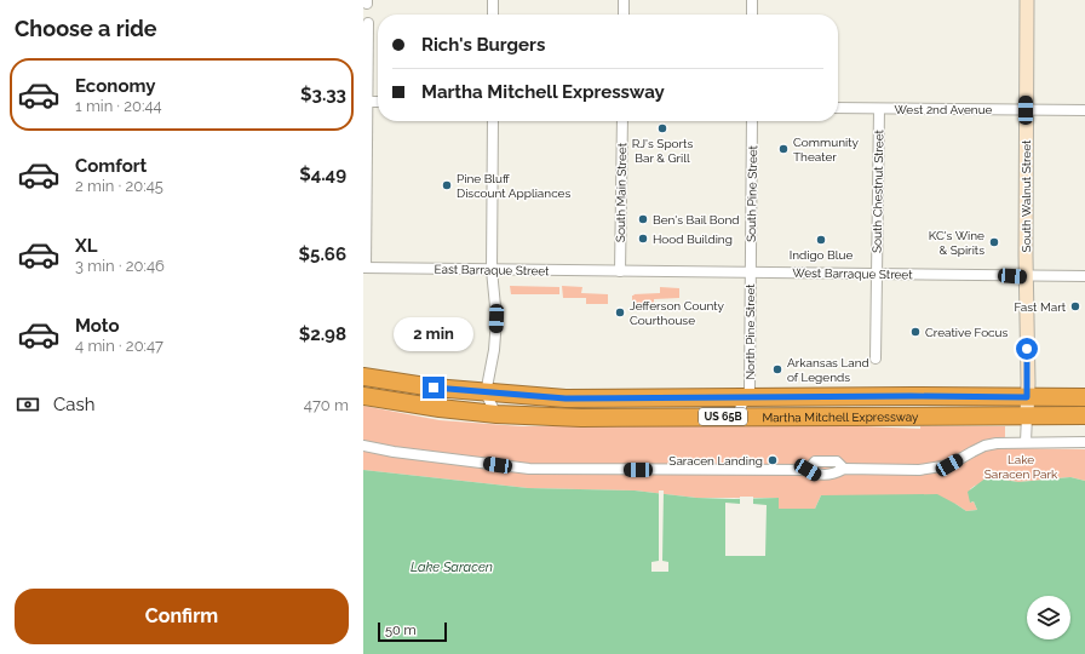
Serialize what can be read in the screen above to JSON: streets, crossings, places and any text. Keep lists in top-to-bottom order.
{
  "streets": {
    "highway": ["US 65B", "Martha Mitchell Expressway"],
    "street": [
      "West 2nd Avenue",
      "South Chestnut Street",
      "South Main Street",
      "South Pine Street",
      "South Walnut Street",
      "East Barraque Street",
      "West Barraque Street",
      "North Pine Street"
    ]
  },
  "crossings": [
    ["West 2nd Avenue", "South Chestnut Street"],
    ["West 2nd Avenue", "South Walnut Street"],
    ["South Chestnut Street", "West Barraque Street"],
    ["South Main Street", "East Barraque Street"],
    ["South Main Street", "West Barraque Street"],
    ["South Pine Street", "West Barraque Street"],
    ["South Pine Street", "North Pine Street"],
    ["South Walnut Street", "West Barraque Street"],
    ["South Walnut Street", "Martha Mitchell Expressway"],
    ["East Barraque Street", "West Barraque Street"],
    ["West Barraque Street", "North Pine Street"],
    ["North Pine Street", "Martha Mitchell Expressway"]
  ],
  "water": ["Lake Saracen"],
  "parks": ["Lake Saracen Park"],
  "places": [
    "RJ's Sports Bar & Grill",
    "Community Theater",
    "Pine Bluff Discount Appliances",
    "Ben's Bail Bond",
    "Hood Building",
    "Indigo Blue",
    "KC's Wine & Spirits",
    "Fast Mart",
    "Jefferson County Courthouse",
    "Creative Focus",
    "Arkansas Land of Legends",
    "Saracen Landing"
  ],
  "scale_bar": "50 m",
  "page": {
    "heading": "Choose a ride",
    "banner": ["Rich's Burgers", "Martha Mitchell Expressway"],
    "list": [
      {
        "name": "Economy",
        "note": "1 min · 20:44",
        "value": "$3.33"
      },
      {
        "name": "Comfort",
        "note": "2 min · 20:45",
        "value": "$4.49"
      },
      {
        "name": "XL",
        "note": "3 min · 20:46",
        "value": "$5.66"
      },
      {
        "name": "Moto",
        "note": "4 min · 20:47",
        "value": "$2.98"
      }
    ],
    "bubble": "2 min",
    "pay": ["Cash", "470 m"],
    "buttons": "Confirm",
    "scale": "50 m"
  }
}
